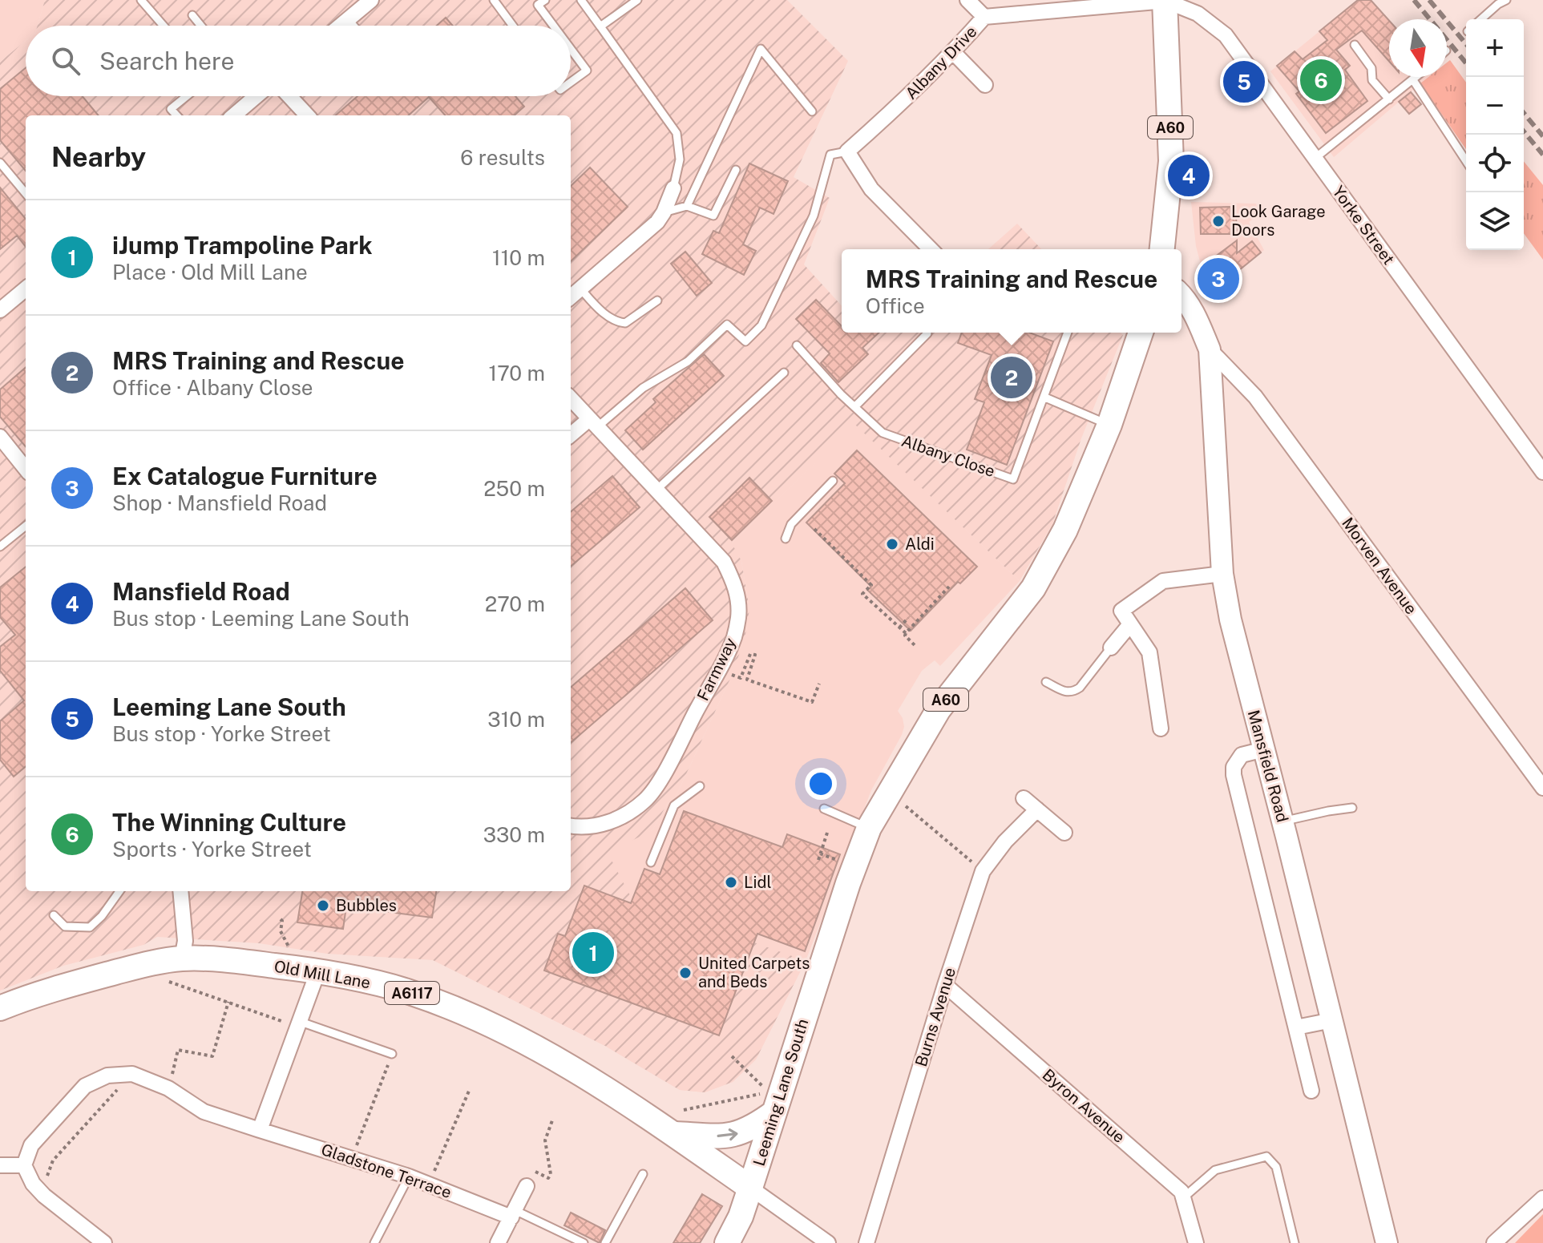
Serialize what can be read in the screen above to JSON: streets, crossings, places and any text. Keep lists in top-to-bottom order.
{
  "streets": {
    "main road": [
      "A60",
      "Mansfield Road",
      "Old Mill Lane",
      "A6117",
      "Leeming Lane South"
    ],
    "street": [
      "Albany Drive",
      "Yorke Street",
      "Morven Avenue",
      "Farmway",
      "Burns Avenue",
      "Byron Avenue",
      "Gladstone Terrace"
    ],
    "lane": ["Albany Close"]
  },
  "crossings": [
    ["Albany Drive", "A60"],
    ["Albany Drive", "Yorke Street"],
    ["A60", "Yorke Street"],
    ["Morven Avenue", "Mansfield Road"],
    ["Old Mill Lane", "Leeming Lane South"],
    ["Burns Avenue", "Byron Avenue"]
  ],
  "places": [
    "Look Garage Doors",
    "Aldi",
    "Lidl",
    "Bubbles",
    "United Carpets and Beds"
  ],
  "north": "bottom",
  "page": {
    "map_buttons": ["+", "−"],
    "search": "Search here",
    "pins": [
      "6",
      "5",
      "4",
      "3",
      "2",
      "1"
    ],
    "heading": ["Nearby", "6 results"],
    "list": [
      {
        "mark": "1",
        "name": "iJump Trampoline Park",
        "note": "Place · Old Mill Lane",
        "value": "110 m"
      },
      {
        "mark": "2",
        "name": "MRS Training and Rescue",
        "note": "Office · Albany Close",
        "value": "170 m"
      },
      {
        "mark": "3",
        "name": "Ex Catalogue Furniture",
        "note": "Shop · Mansfield Road",
        "value": "250 m"
      },
      {
        "mark": "4",
        "name": "Mansfield Road",
        "note": "Bus stop · Leeming Lane South",
        "value": "270 m"
      },
      {
        "mark": "5",
        "name": "Leeming Lane South",
        "note": "Bus stop · Yorke Street",
        "value": "310 m"
      },
      {
        "mark": "6",
        "name": "The Winning Culture",
        "note": "Sports · Yorke Street",
        "value": "330 m"
      }
    ],
    "popup": ["MRS Training and Rescue", "Office"]
  }
}
